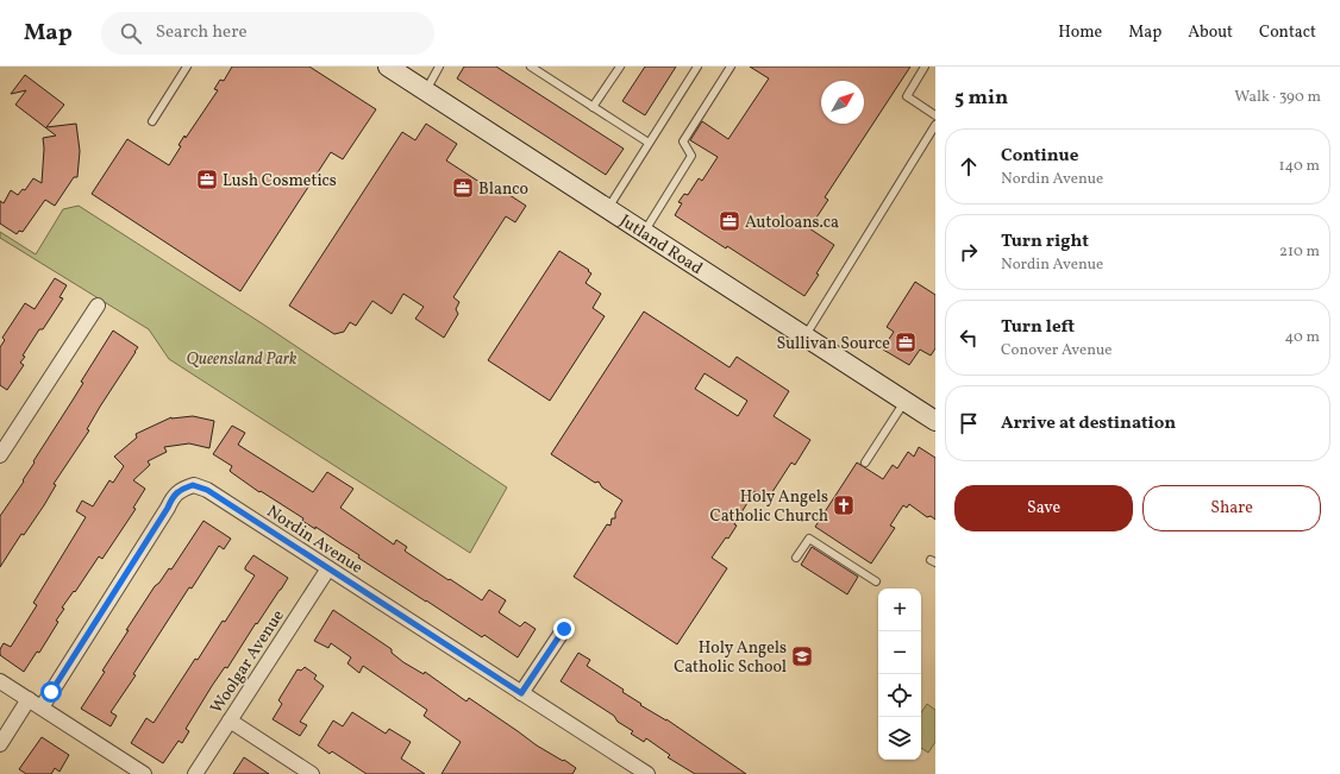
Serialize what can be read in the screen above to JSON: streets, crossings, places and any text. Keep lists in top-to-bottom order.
{
  "streets": {
    "street": ["Jutland Road", "Nordin Avenue", "Woolgar Avenue"]
  },
  "crossings": [
    ["Nordin Avenue", "Woolgar Avenue"]
  ],
  "parks": ["Queensland Park"],
  "places": {
    "office": [
      "Lush Cosmetics",
      "Blanco",
      "Autoloans.ca",
      "Sullivan Source"
    ],
    "church": ["Holy Angels Catholic Church"],
    "school or university": ["Holy Angels Catholic School"]
  },
  "north": "top right",
  "page": {
    "header": "Map",
    "search": "Search here",
    "nav": [
      "Home",
      "Map",
      "About",
      "Contact"
    ],
    "heading": ["5 min", "Walk · 390 m"],
    "list": [
      ["Continue", "Nordin Avenue", "140 m"],
      ["Turn right", "Nordin Avenue", "210 m"],
      ["Turn left", "Conover Avenue", "40 m"],
      "Arrive at destination"
    ],
    "buttons": ["Save", "Share"],
    "map_buttons": ["+", "−"]
  }
}
